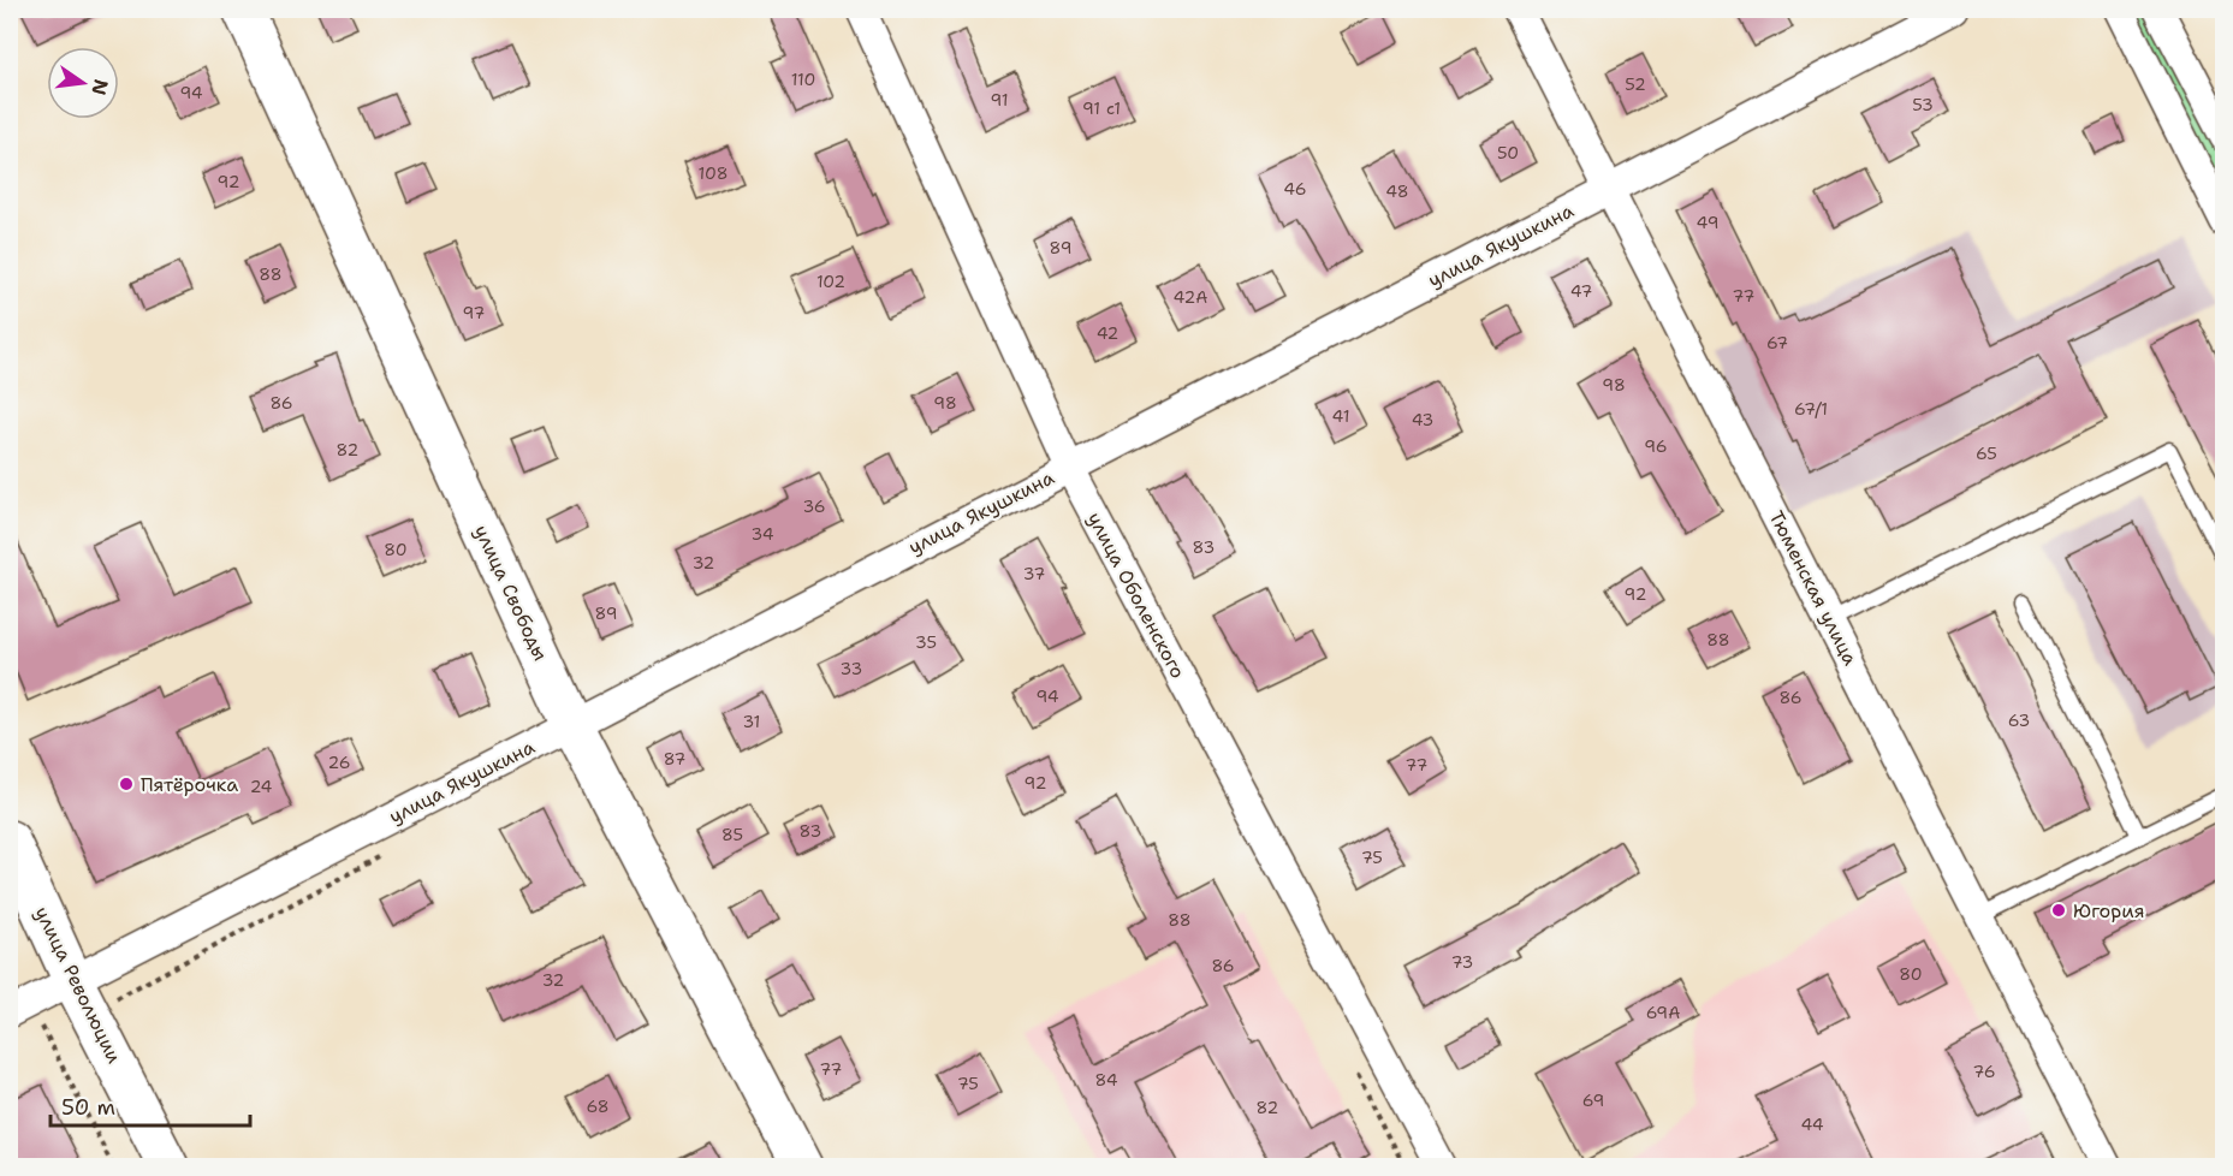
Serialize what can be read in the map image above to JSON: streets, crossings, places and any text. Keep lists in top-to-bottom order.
{
  "streets": {
    "street": [
      "улица Якушкина",
      "Тюменская улица",
      "улица Свободы",
      "улица Оболенского",
      "улица Революции"
    ]
  },
  "crossings": [
    ["улица Якушкина", "Тюменская улица"],
    ["улица Якушкина", "улица Свободы"],
    ["улица Якушкина", "улица Оболенского"],
    ["улица Якушкина", "улица Революции"]
  ],
  "places": ["Пятёрочка", "Югория"],
  "house_numbers": [
    "110",
    "52",
    "94",
    "91",
    "53",
    "91 с1",
    "50",
    "108",
    "92",
    "46",
    "48",
    "49",
    "89",
    "88",
    "102",
    "47",
    "77",
    "42А",
    "97",
    "42",
    "67",
    "98",
    "86",
    "98",
    "67/1",
    "41",
    "43",
    "96",
    "82",
    "65",
    "36",
    "34",
    "83",
    "80",
    "32",
    "37",
    "92",
    "89",
    "88",
    "35",
    "33",
    "94",
    "86",
    "63",
    "31",
    "87",
    "26",
    "77",
    "92",
    "24",
    "83",
    "85",
    "75",
    "88",
    "73",
    "86",
    "80",
    "32",
    "69А",
    "77",
    "76",
    "84",
    "75",
    "69",
    "68",
    "82",
    "44"
  ],
  "scale_bar": "50 m",
  "north": "right"
}
